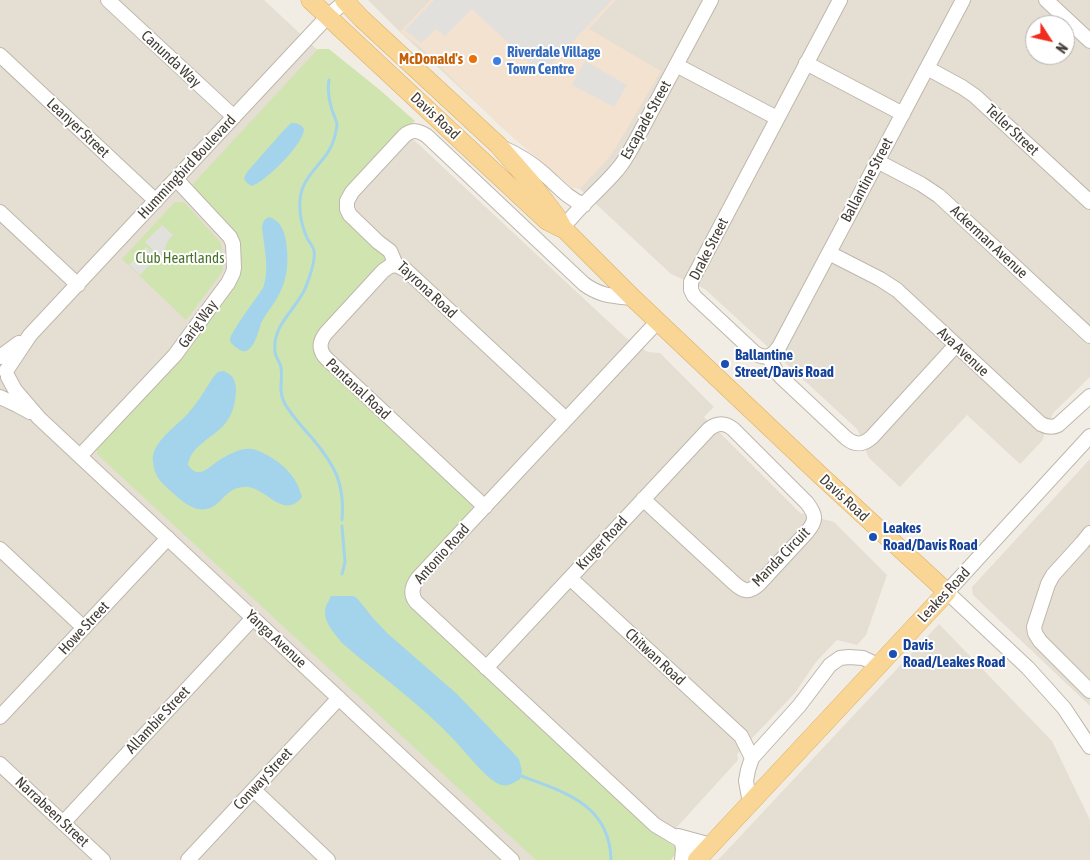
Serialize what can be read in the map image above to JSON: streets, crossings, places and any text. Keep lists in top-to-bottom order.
{
  "streets": {
    "main road": ["Davis Road", "Leakes Road"],
    "street": [
      "Canunda Way",
      "Escapade Street",
      "Leanyer Street",
      "Teller Street",
      "Hummingbird Boulevard",
      "Ballantine Street",
      "Ackerman Avenue",
      "Drake Street",
      "Tayrona Road",
      "Garig Way",
      "Ava Avenue",
      "Pantanal Road",
      "Kruger Road",
      "Antonio Road",
      "Manda Circuit",
      "Howe Street",
      "Yanga Avenue",
      "Chitwan Road",
      "Allambie Street",
      "Conway Street",
      "Narrabeen Street"
    ]
  },
  "crossings": [
    ["Canunda Way", "Hummingbird Boulevard"],
    ["Davis Road", "Escapade Street"],
    ["Davis Road", "Hummingbird Boulevard"],
    ["Davis Road", "Tayrona Road"],
    ["Davis Road", "Antonio Road"],
    ["Davis Road", "Leakes Road"],
    ["Leanyer Street", "Hummingbird Boulevard"],
    ["Teller Street", "Ballantine Street"],
    ["Hummingbird Boulevard", "Garig Way"],
    ["Hummingbird Boulevard", "Yanga Avenue"],
    ["Ballantine Street", "Ackerman Avenue"],
    ["Ballantine Street", "Drake Street"],
    ["Ballantine Street", "Ava Avenue"],
    ["Tayrona Road", "Pantanal Road"],
    ["Tayrona Road", "Antonio Road"],
    ["Garig Way", "Yanga Avenue"],
    ["Pantanal Road", "Antonio Road"],
    ["Kruger Road", "Antonio Road"],
    ["Kruger Road", "Manda Circuit"],
    ["Kruger Road", "Chitwan Road"],
    ["Antonio Road", "Leakes Road"],
    ["Howe Street", "Yanga Avenue"],
    ["Yanga Avenue", "Allambie Street"],
    ["Yanga Avenue", "Conway Street"],
    ["Allambie Street", "Narrabeen Street"]
  ],
  "parks": ["Club Heartlands"],
  "places": [
    "McDonald's",
    "Riverdale Village Town Centre",
    "Ballantine Street/Davis Road",
    "Leakes Road/Davis Road",
    "Davis Road/Leakes Road"
  ],
  "north": "bottom right"
}
